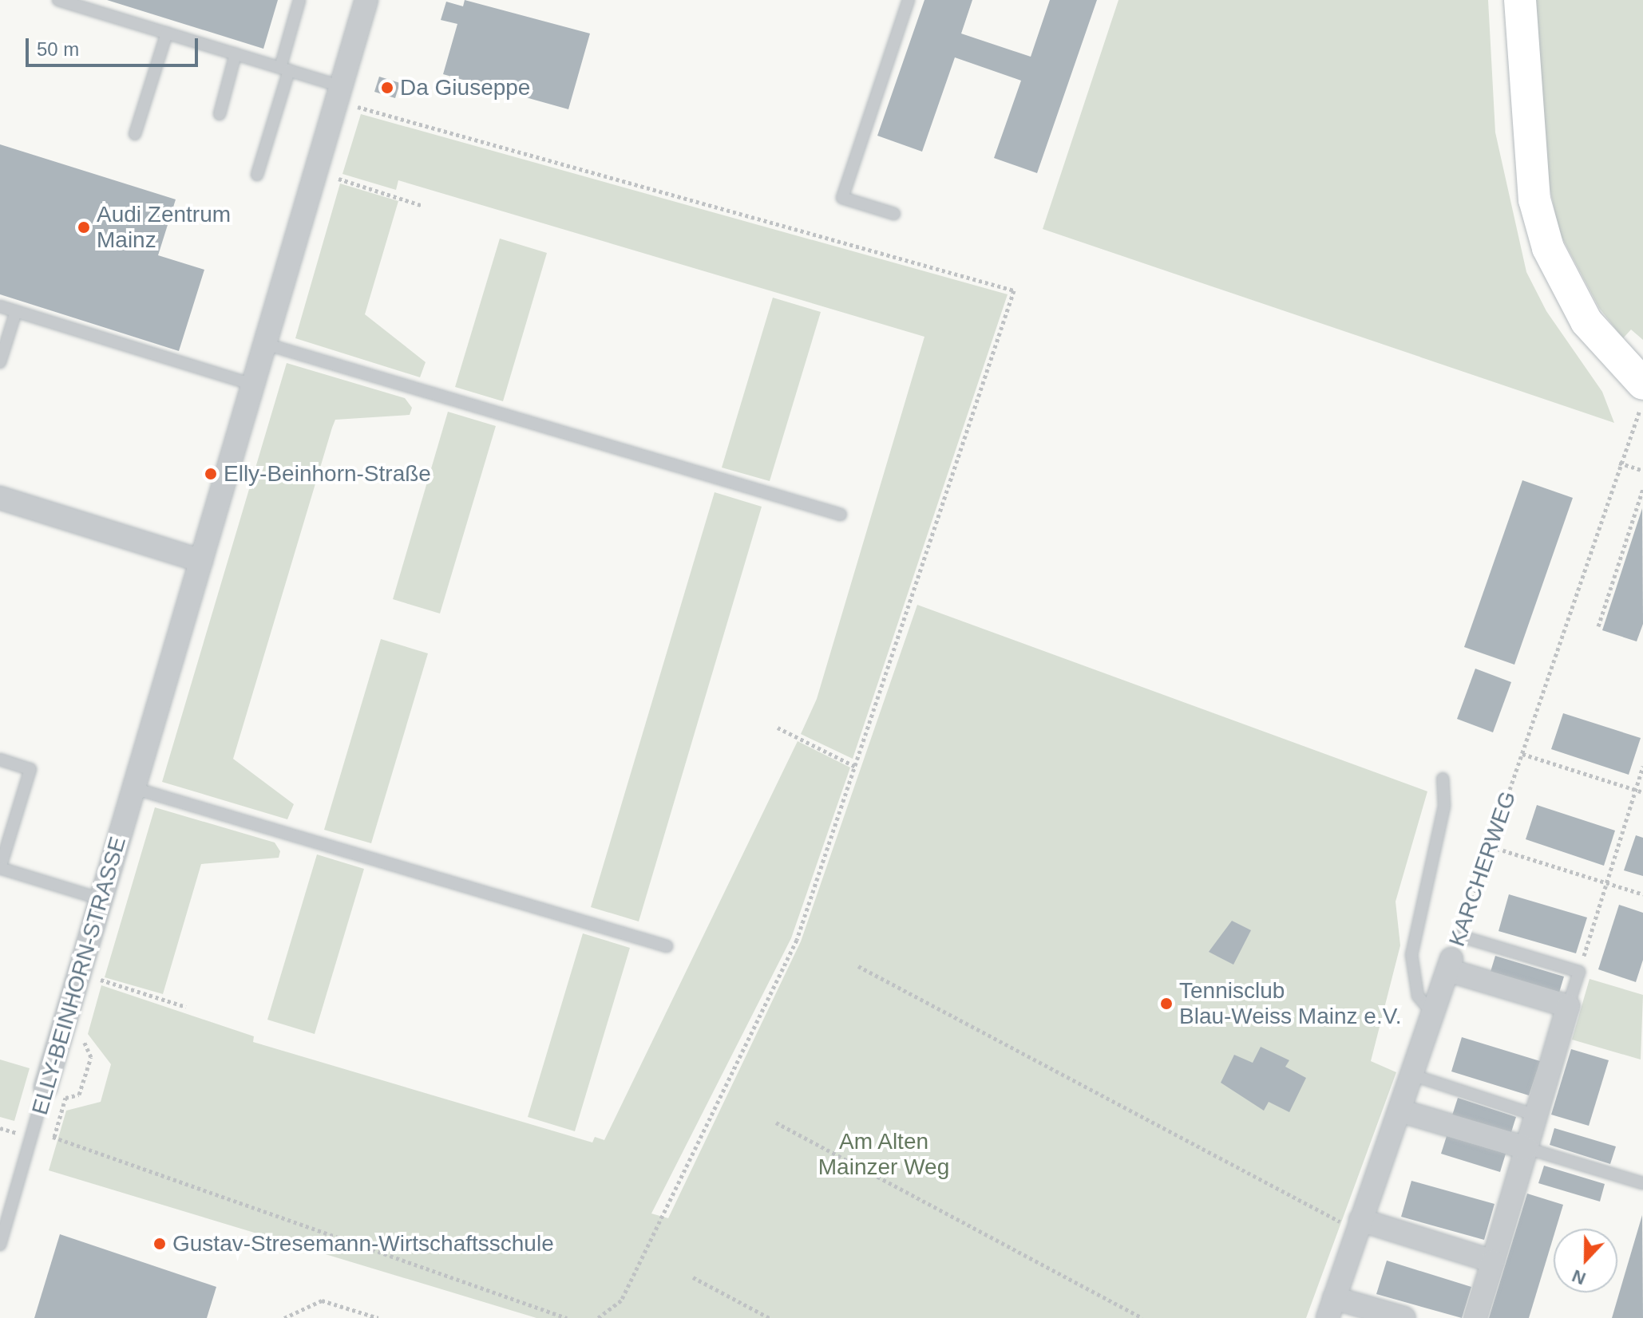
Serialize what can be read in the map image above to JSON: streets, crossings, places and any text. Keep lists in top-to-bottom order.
{
  "streets": {
    "street": ["KARCHERWEG", "ELLY-BEINHORN-STRASSE"]
  },
  "parks": ["Am Alten Mainzer Weg"],
  "places": [
    "Da Giuseppe",
    "Audi Zentrum Mainz",
    "Elly-Beinhorn-Straße",
    "Tennisclub Blau-Weiss Mainz e.V.",
    "Gustav-Stresemann-Wirtschaftsschule"
  ],
  "scale_bar": "50 m",
  "north": "bottom"
}
